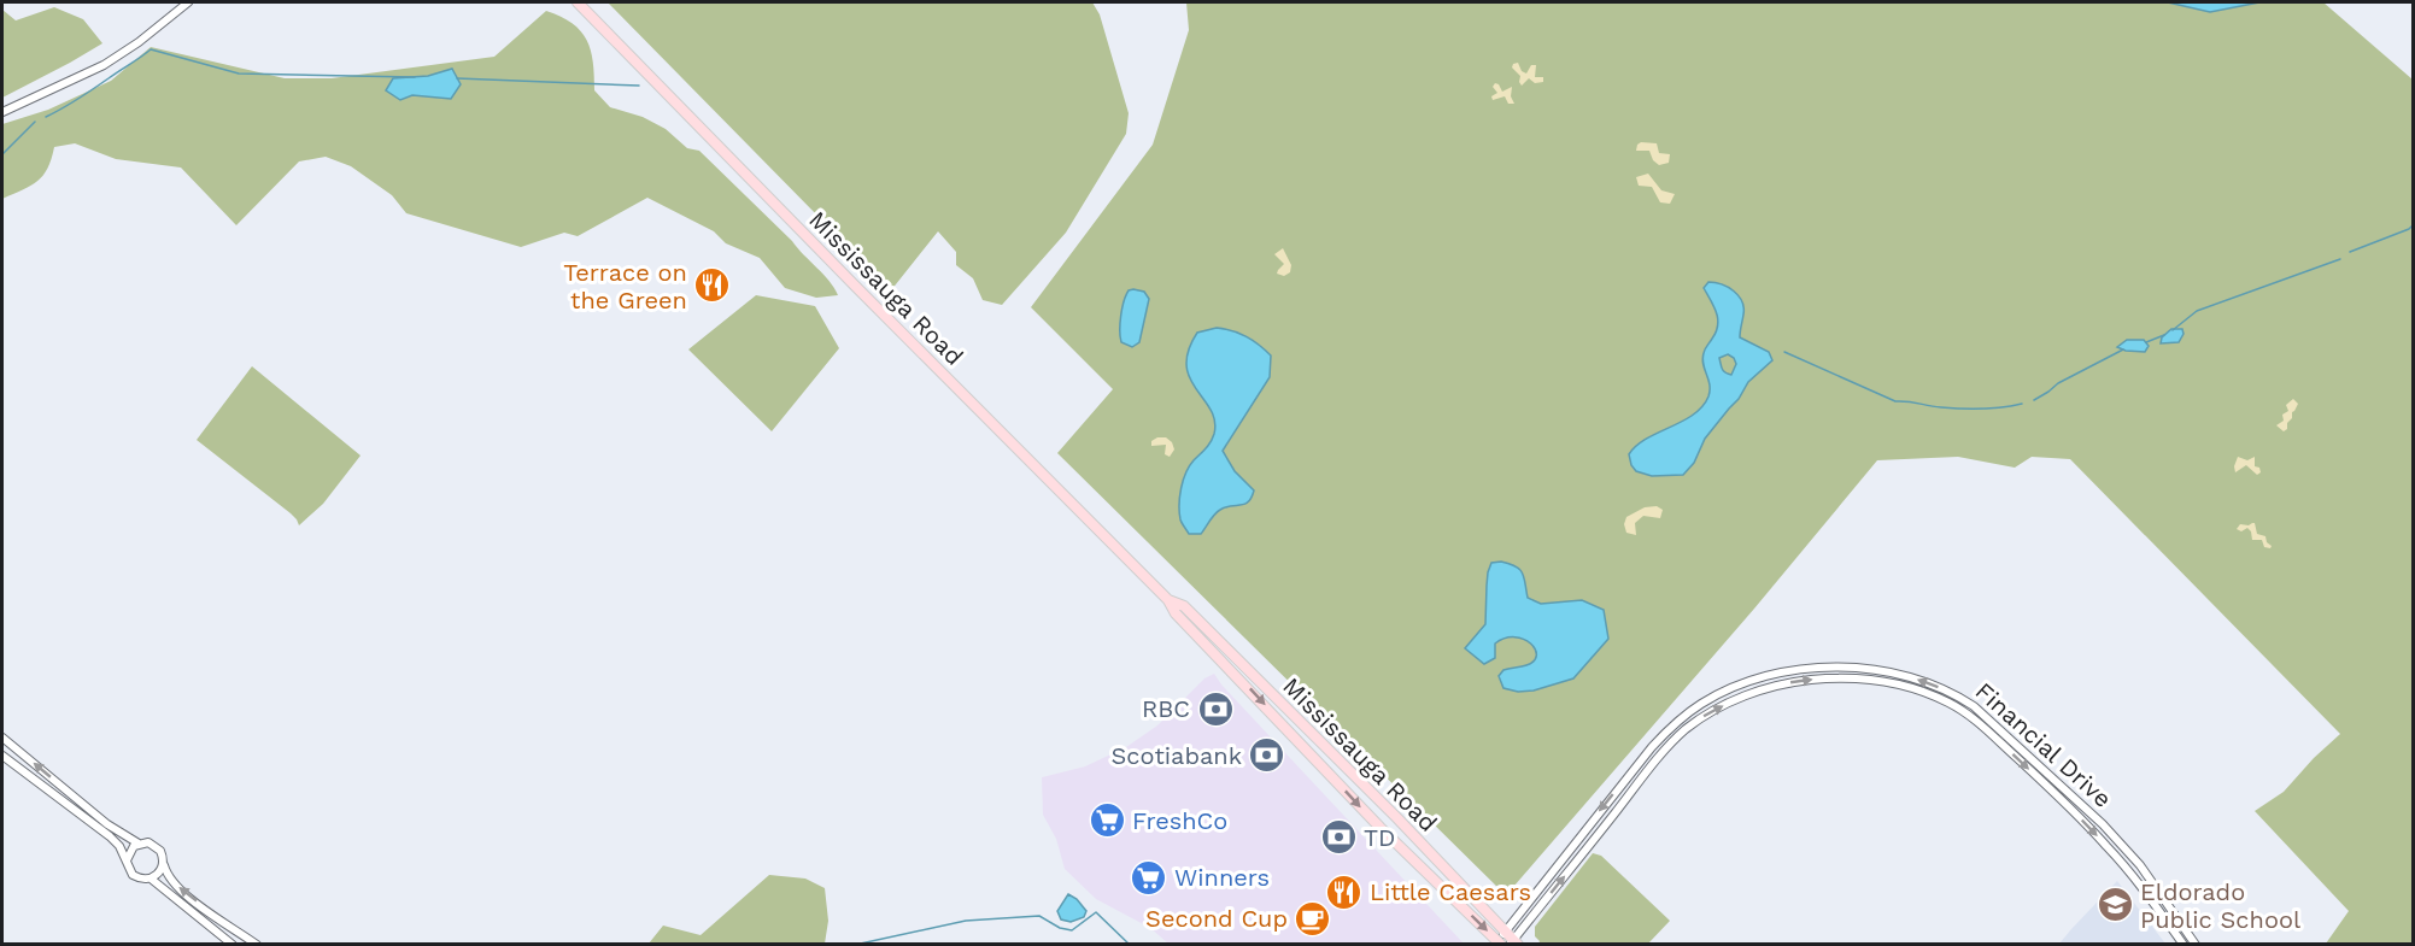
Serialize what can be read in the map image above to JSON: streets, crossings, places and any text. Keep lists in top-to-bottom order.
{
  "streets": {
    "main road": ["Mississauga Road"],
    "street": ["Financial Drive"]
  },
  "crossings": [
    ["Mississauga Road", "Financial Drive"]
  ],
  "places": {
    "restaurant": ["Terrace on the Green", "Little Caesars"],
    "bank": ["RBC", "Scotiabank", "TD"],
    "supermarket": ["FreshCo", "Winners"],
    "school or university": ["Eldorado Public School"],
    "cafe": ["Second Cup"]
  }
}
